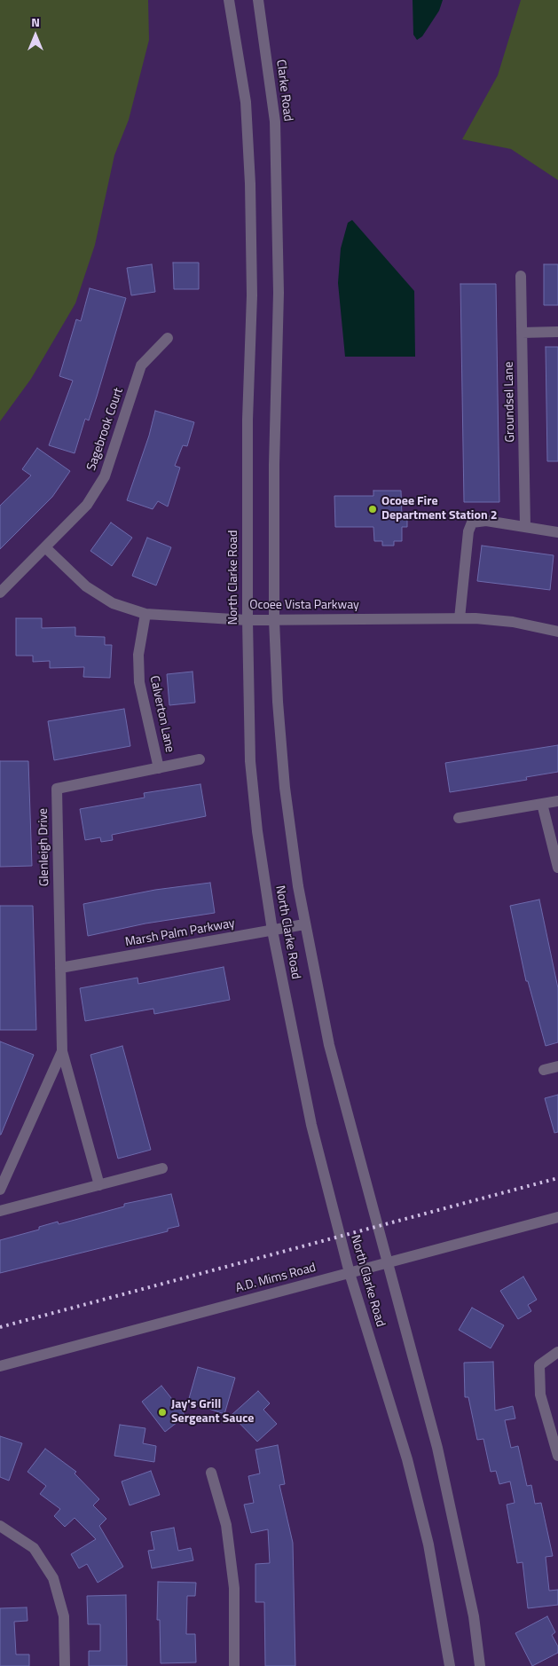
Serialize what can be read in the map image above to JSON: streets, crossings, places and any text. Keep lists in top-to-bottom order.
{
  "streets": {
    "street": [
      "Clarke Road",
      "Groundsel Lane",
      "Sagebrook Court",
      "North Clarke Road",
      "Ocoee Vista Parkway",
      "Calverton Lane",
      "Glenleigh Drive",
      "Marsh Palm Parkway",
      "A.D. Mims Road"
    ]
  },
  "crossings": [
    ["Clarke Road", "North Clarke Road"],
    ["Sagebrook Court", "Ocoee Vista Parkway"],
    ["North Clarke Road", "Ocoee Vista Parkway"],
    ["North Clarke Road", "Marsh Palm Parkway"],
    ["North Clarke Road", "A.D. Mims Road"],
    ["Ocoee Vista Parkway", "Calverton Lane"],
    ["Calverton Lane", "Glenleigh Drive"],
    ["Glenleigh Drive", "Marsh Palm Parkway"]
  ],
  "places": ["Ocoee Fire Department Station 2", "Jay's Grill Sergeant Sauce"],
  "north": "top"
}
